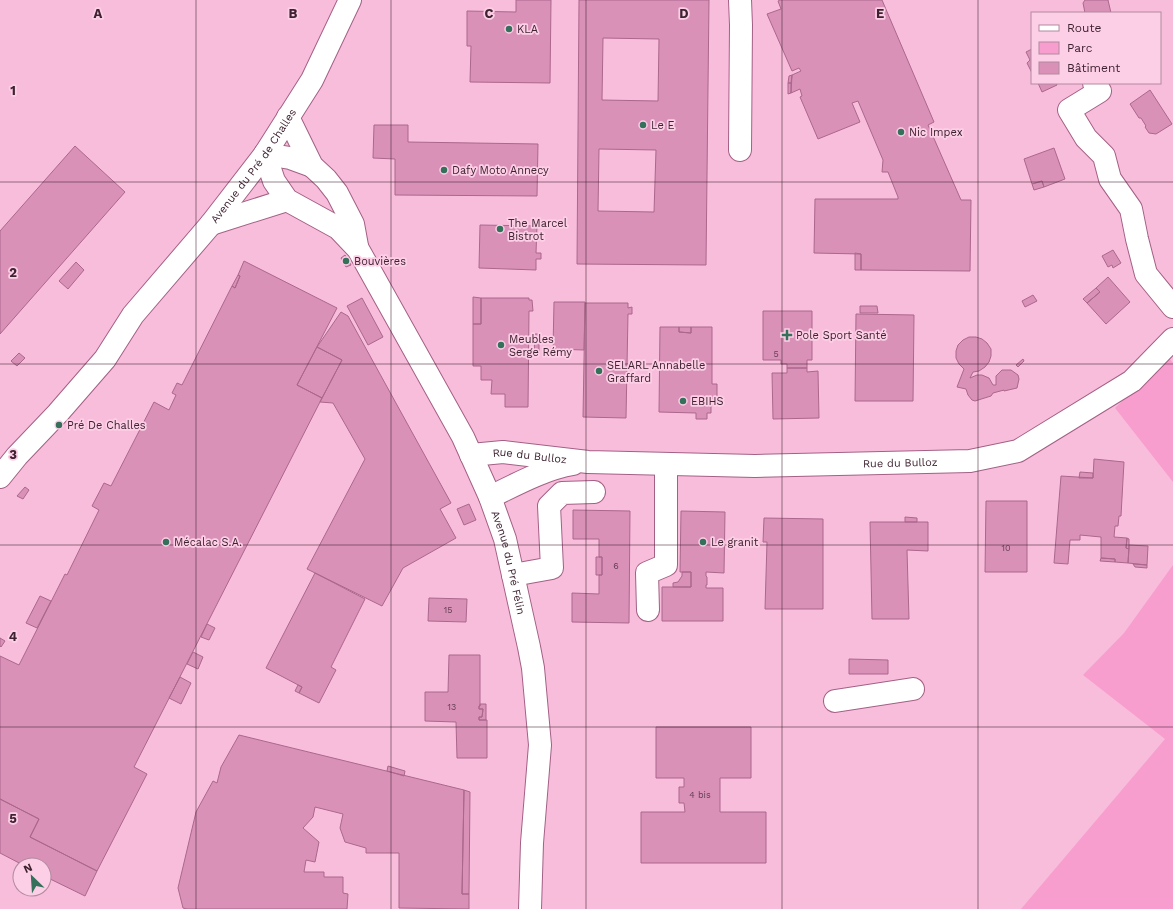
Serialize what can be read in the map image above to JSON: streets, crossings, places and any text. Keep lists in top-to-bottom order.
{
  "streets": {
    "street": ["Avenue du Pré de Challes", "Rue du Bulloz", "Avenue du Pré Félin"]
  },
  "crossings": [
    ["Avenue du Pré de Challes", "Avenue du Pré Félin"],
    ["Rue du Bulloz", "Avenue du Pré Félin"]
  ],
  "places": {
    "other": [
      "KLA",
      "Le E",
      "Nic Impex",
      "Dafy Moto Annecy",
      "The Marcel Bistrot",
      "Bouvières",
      "Meubles Serge Rémy",
      "SELARL Annabelle Graffard",
      "EBIHS",
      "Pré De Challes",
      "Mécalac S.A.",
      "Le granit"
    ],
    "health": ["Pole Sport Santé"]
  },
  "house_numbers": [
    "5",
    "10",
    "6",
    "15",
    "13",
    "4 bis"
  ],
  "legend": ["Route", "Parc", "Bâtiment"],
  "north": "top left",
  "grid": {
    "columns": [
      "A",
      "B",
      "C",
      "D",
      "E"
    ],
    "rows": [
      "1",
      "2",
      "3",
      "4",
      "5"
    ]
  }
}
